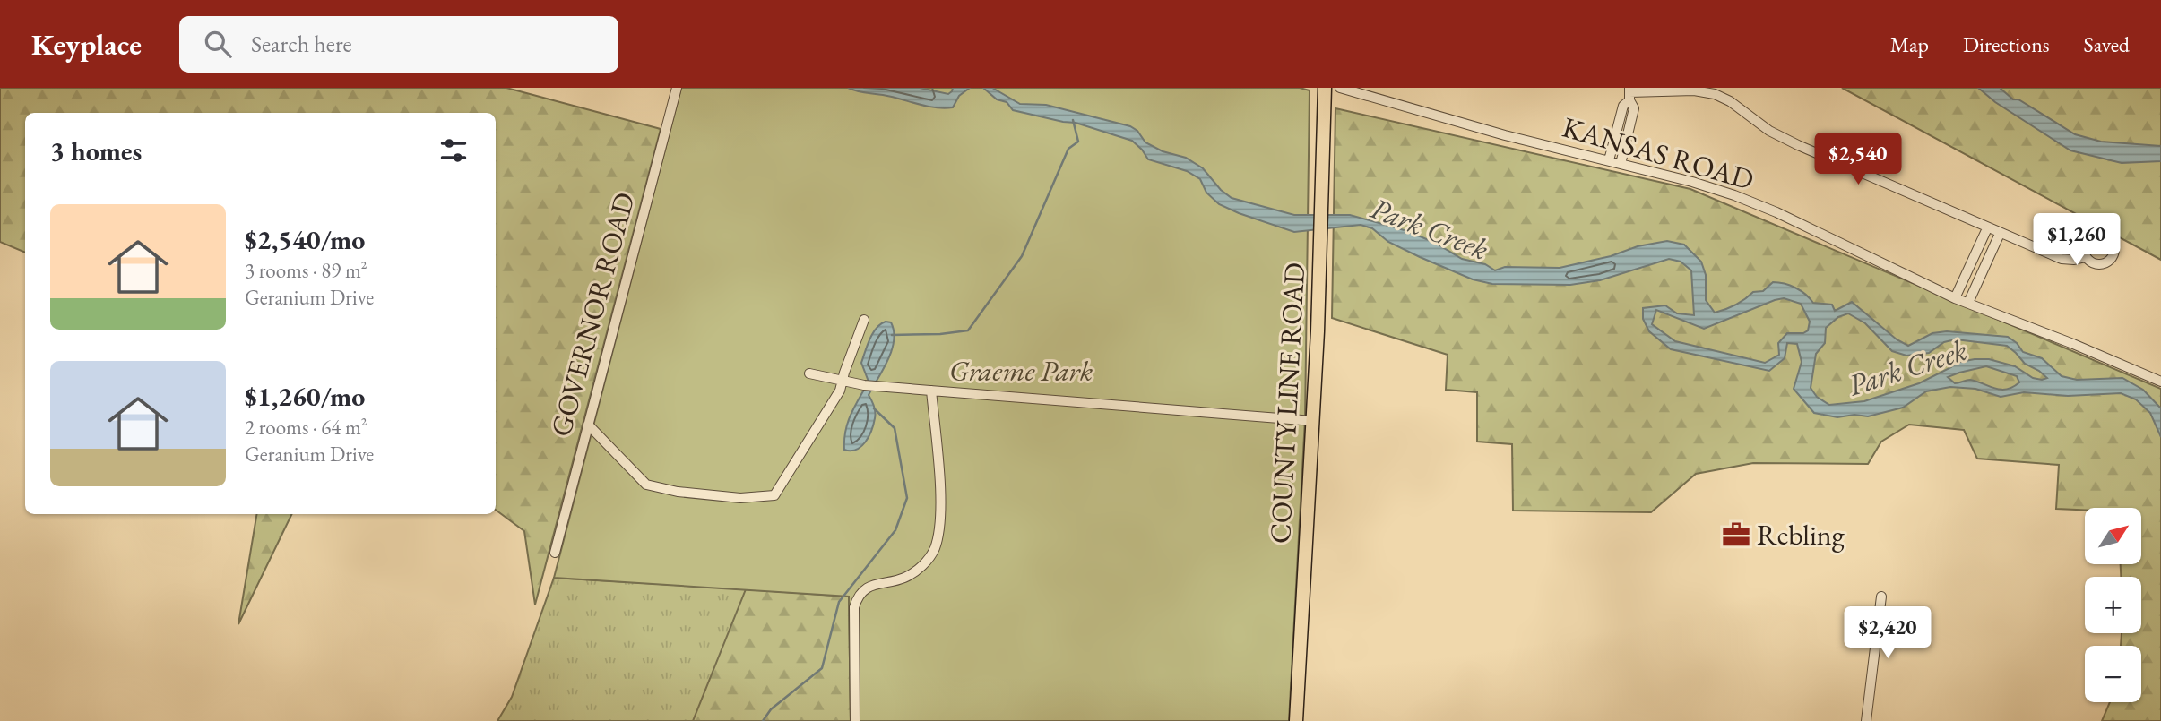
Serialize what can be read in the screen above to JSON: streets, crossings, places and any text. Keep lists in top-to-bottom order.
{
  "streets": {
    "main road": ["COUNTY LINE ROAD"],
    "street": ["KANSAS ROAD", "GOVERNOR ROAD"]
  },
  "water": ["Park Creek"],
  "parks": ["Graeme Park"],
  "places": {
    "office": ["Rebling"]
  },
  "north": "top right",
  "page": {
    "header": "Keyplace",
    "search": "Search here",
    "nav": ["Map", "Directions", "Saved"],
    "heading": "3 homes",
    "price": ["$2,540", "$1,260", "$2,420"],
    "list": [
      {
        "name": "$2,540/mo",
        "note": "3 rooms · 89 m² · Geranium Drive"
      },
      {
        "name": "$1,260/mo",
        "note": "2 rooms · 64 m² · Geranium Drive"
      }
    ],
    "map_buttons": ["+", "−"]
  }
}
